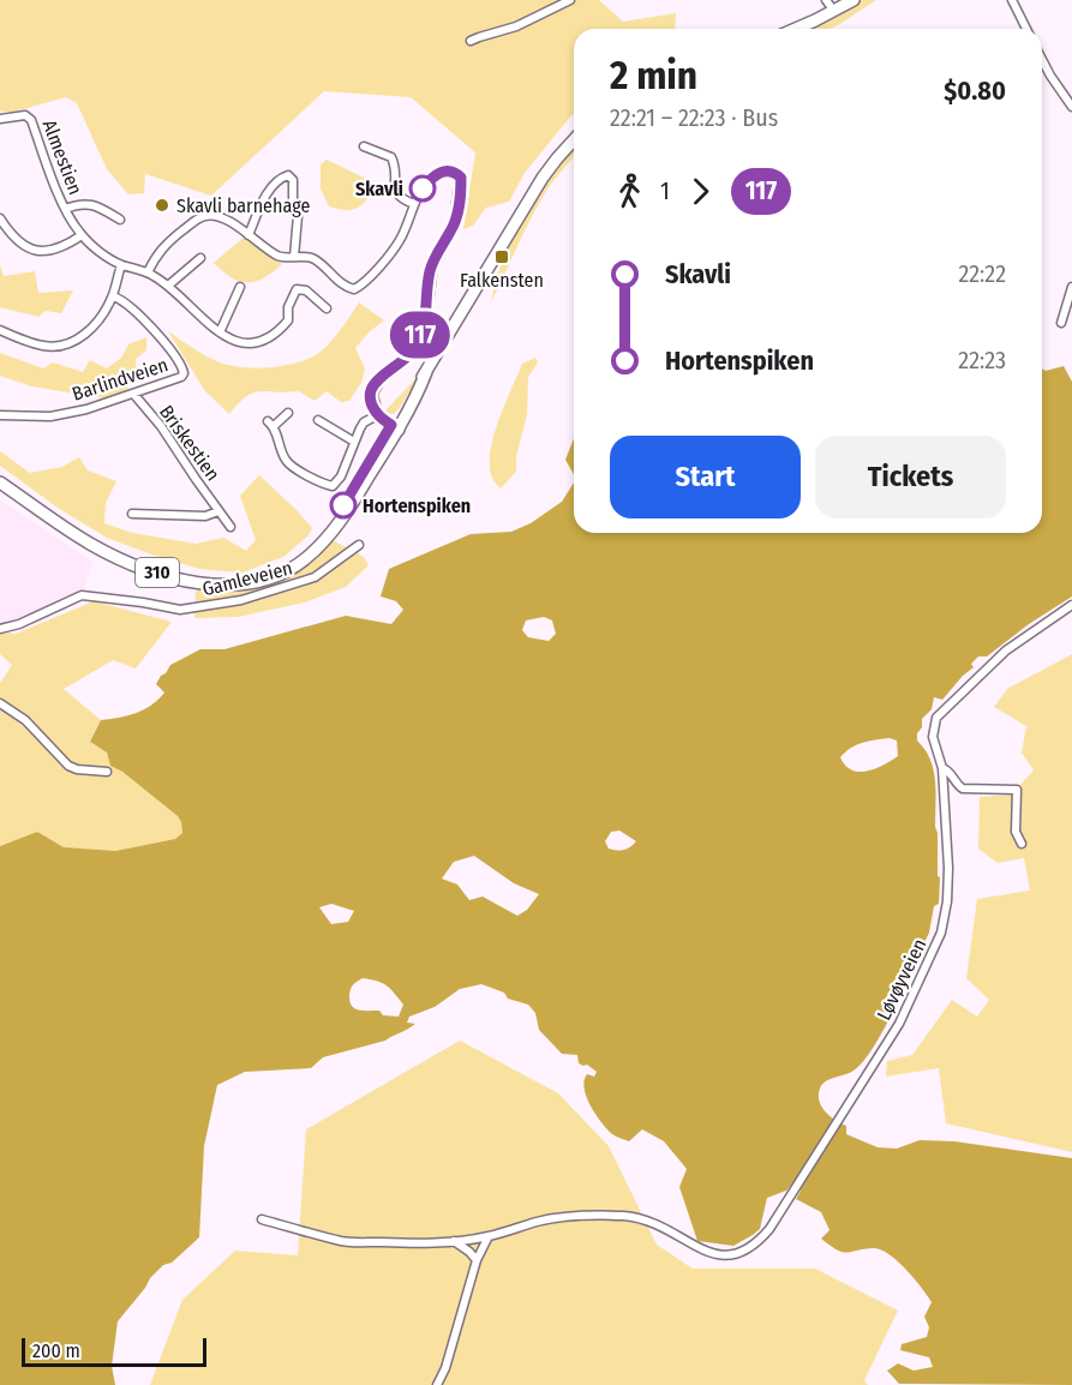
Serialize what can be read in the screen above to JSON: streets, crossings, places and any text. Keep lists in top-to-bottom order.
{
  "streets": {
    "main road": ["310"],
    "street": [
      "Almestien",
      "Barlindveien",
      "Briskestien",
      "Gamleveien",
      "Løvøyveien"
    ]
  },
  "crossings": [
    ["Barlindveien", "Briskestien"]
  ],
  "places": {
    "other": ["Skavli", "Skavli barnehage", "Hortenspiken"],
    "transit": ["Falkensten"]
  },
  "lines": ["bus line 117"],
  "scale_bar": "200 m",
  "page": {
    "on_map": "117",
    "heading": ["2 min", "22:21 – 22:23 · Bus", "$0.80"],
    "legs": ["1", "117"],
    "list": [
      {
        "name": "Skavli",
        "value": "22:22"
      },
      {
        "name": "Hortenspiken",
        "value": "22:23"
      }
    ],
    "buttons": ["Start", "Tickets"],
    "scale": "200 m"
  }
}
